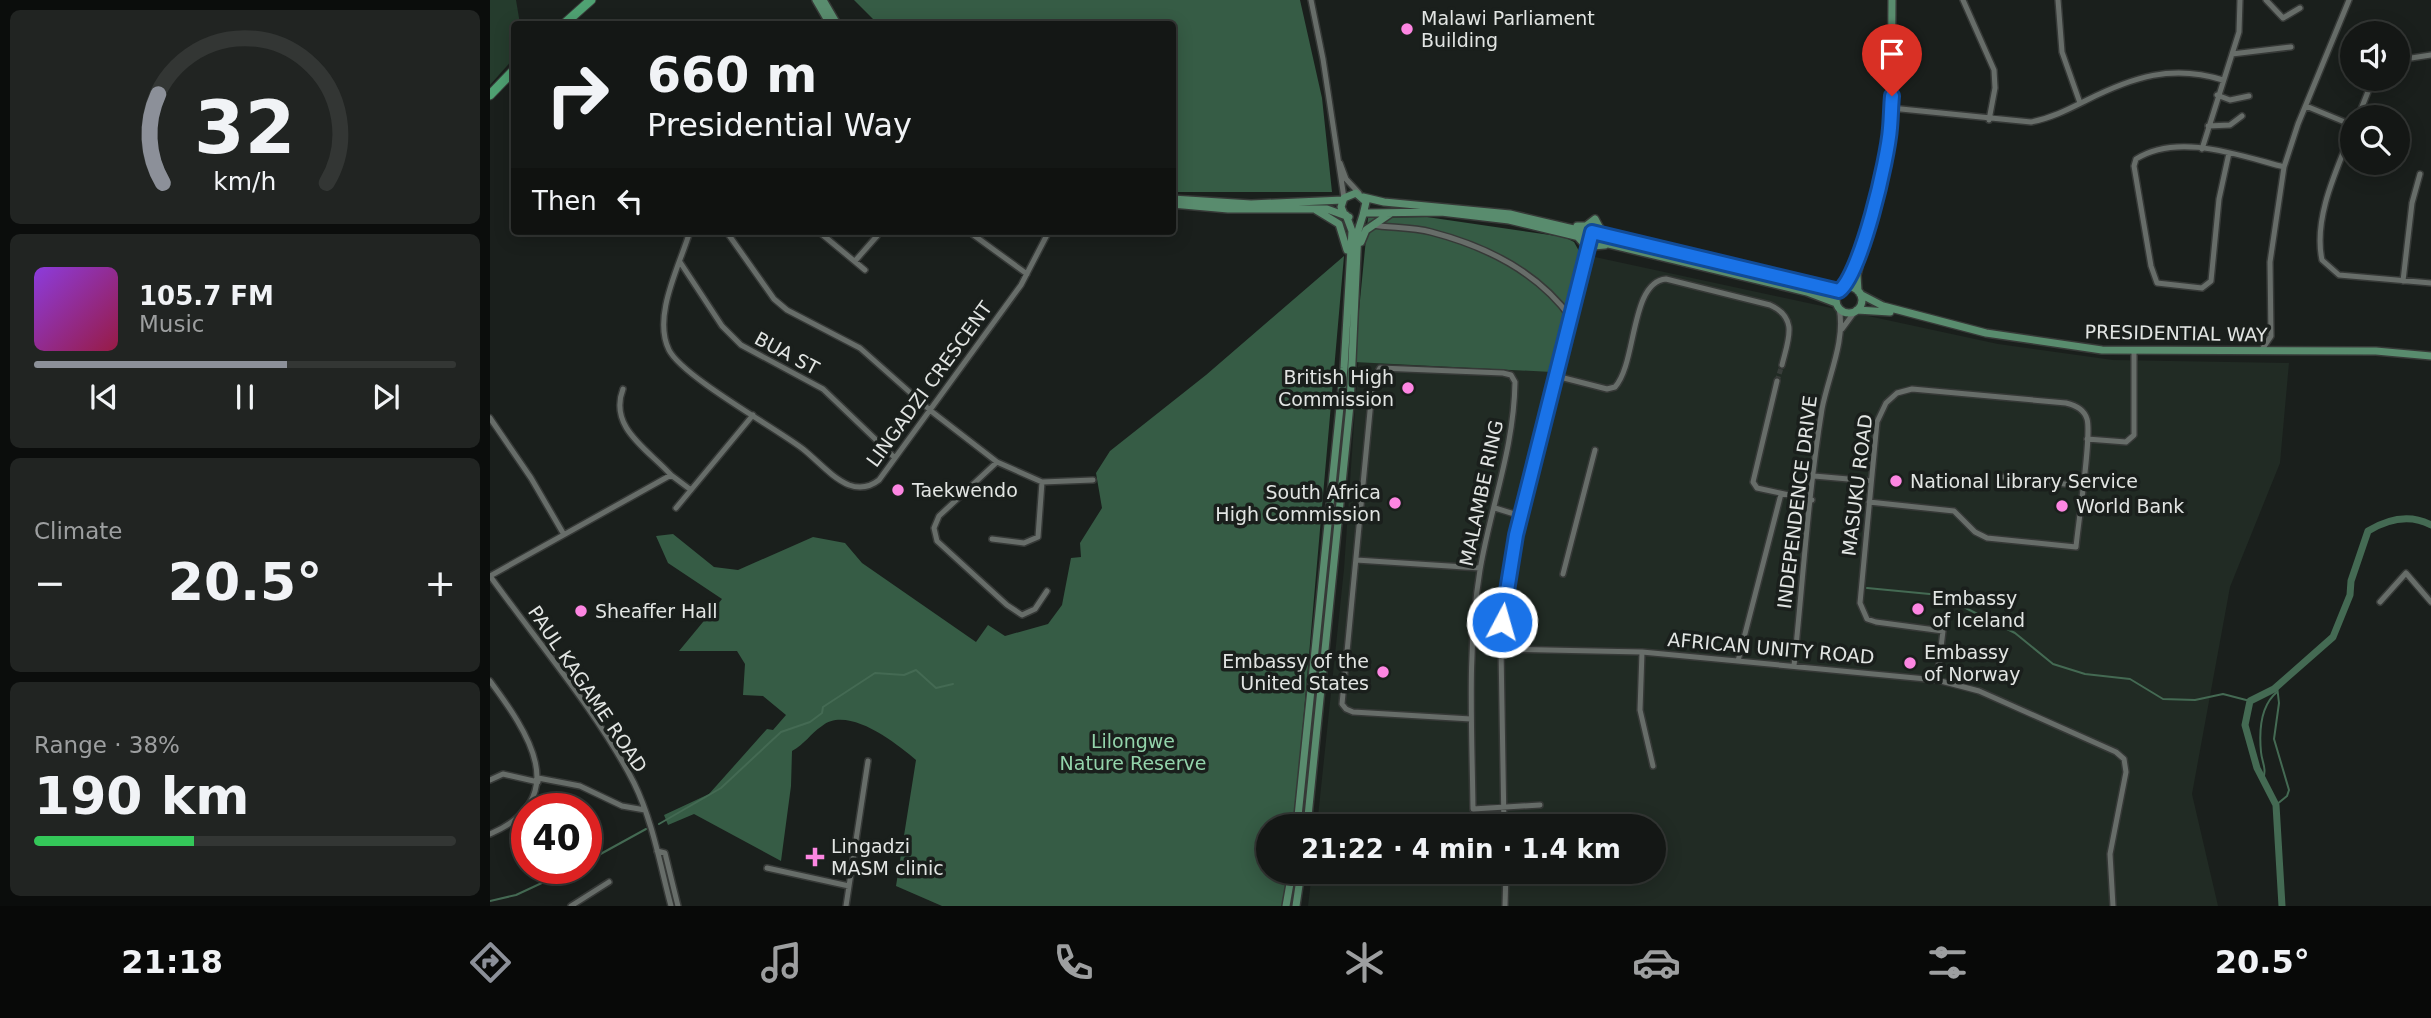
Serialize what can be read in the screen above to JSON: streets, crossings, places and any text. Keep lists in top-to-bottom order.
{
  "streets": {
    "main road": ["PRESIDENTIAL WAY"],
    "street": [
      "BUA ST",
      "LINGADZI CRESCENT",
      "MASUKU ROAD",
      "MALAMBE RING",
      "INDEPENDENCE DRIVE",
      "AFRICAN UNITY ROAD",
      "PAUL KAGAME ROAD"
    ]
  },
  "crossings": [
    ["PRESIDENTIAL WAY", "INDEPENDENCE DRIVE"],
    ["BUA ST", "LINGADZI CRESCENT"],
    ["MASUKU ROAD", "AFRICAN UNITY ROAD"],
    ["INDEPENDENCE DRIVE", "AFRICAN UNITY ROAD"]
  ],
  "parks": ["Lilongwe Nature Reserve"],
  "places": {
    "other": [
      "Malawi Parliament Building",
      "British High Commission",
      "National Library Service",
      "Taekwendo",
      "South Africa High Commission",
      "World Bank",
      "Embassy of Iceland",
      "Sheaffer Hall",
      "Embassy of Norway",
      "Embassy of the United States"
    ],
    "health": ["Lingadzi MASM clinic"]
  },
  "page": {
    "turn": ["660 m", "Presidential Way"],
    "then": "Then",
    "song": ["105.7 FM", "Music"],
    "tile": [
      "Climate",
      ["Range · 38%", "190 km"]
    ],
    "heat": ["−", "20.5°", "+"],
    "limit": "40",
    "trip": "21:22 · 4 min · 1.4 km",
    "tabs": ["21:18", "20.5°"],
    "gauge": ["32", "km/h"]
  }
}
